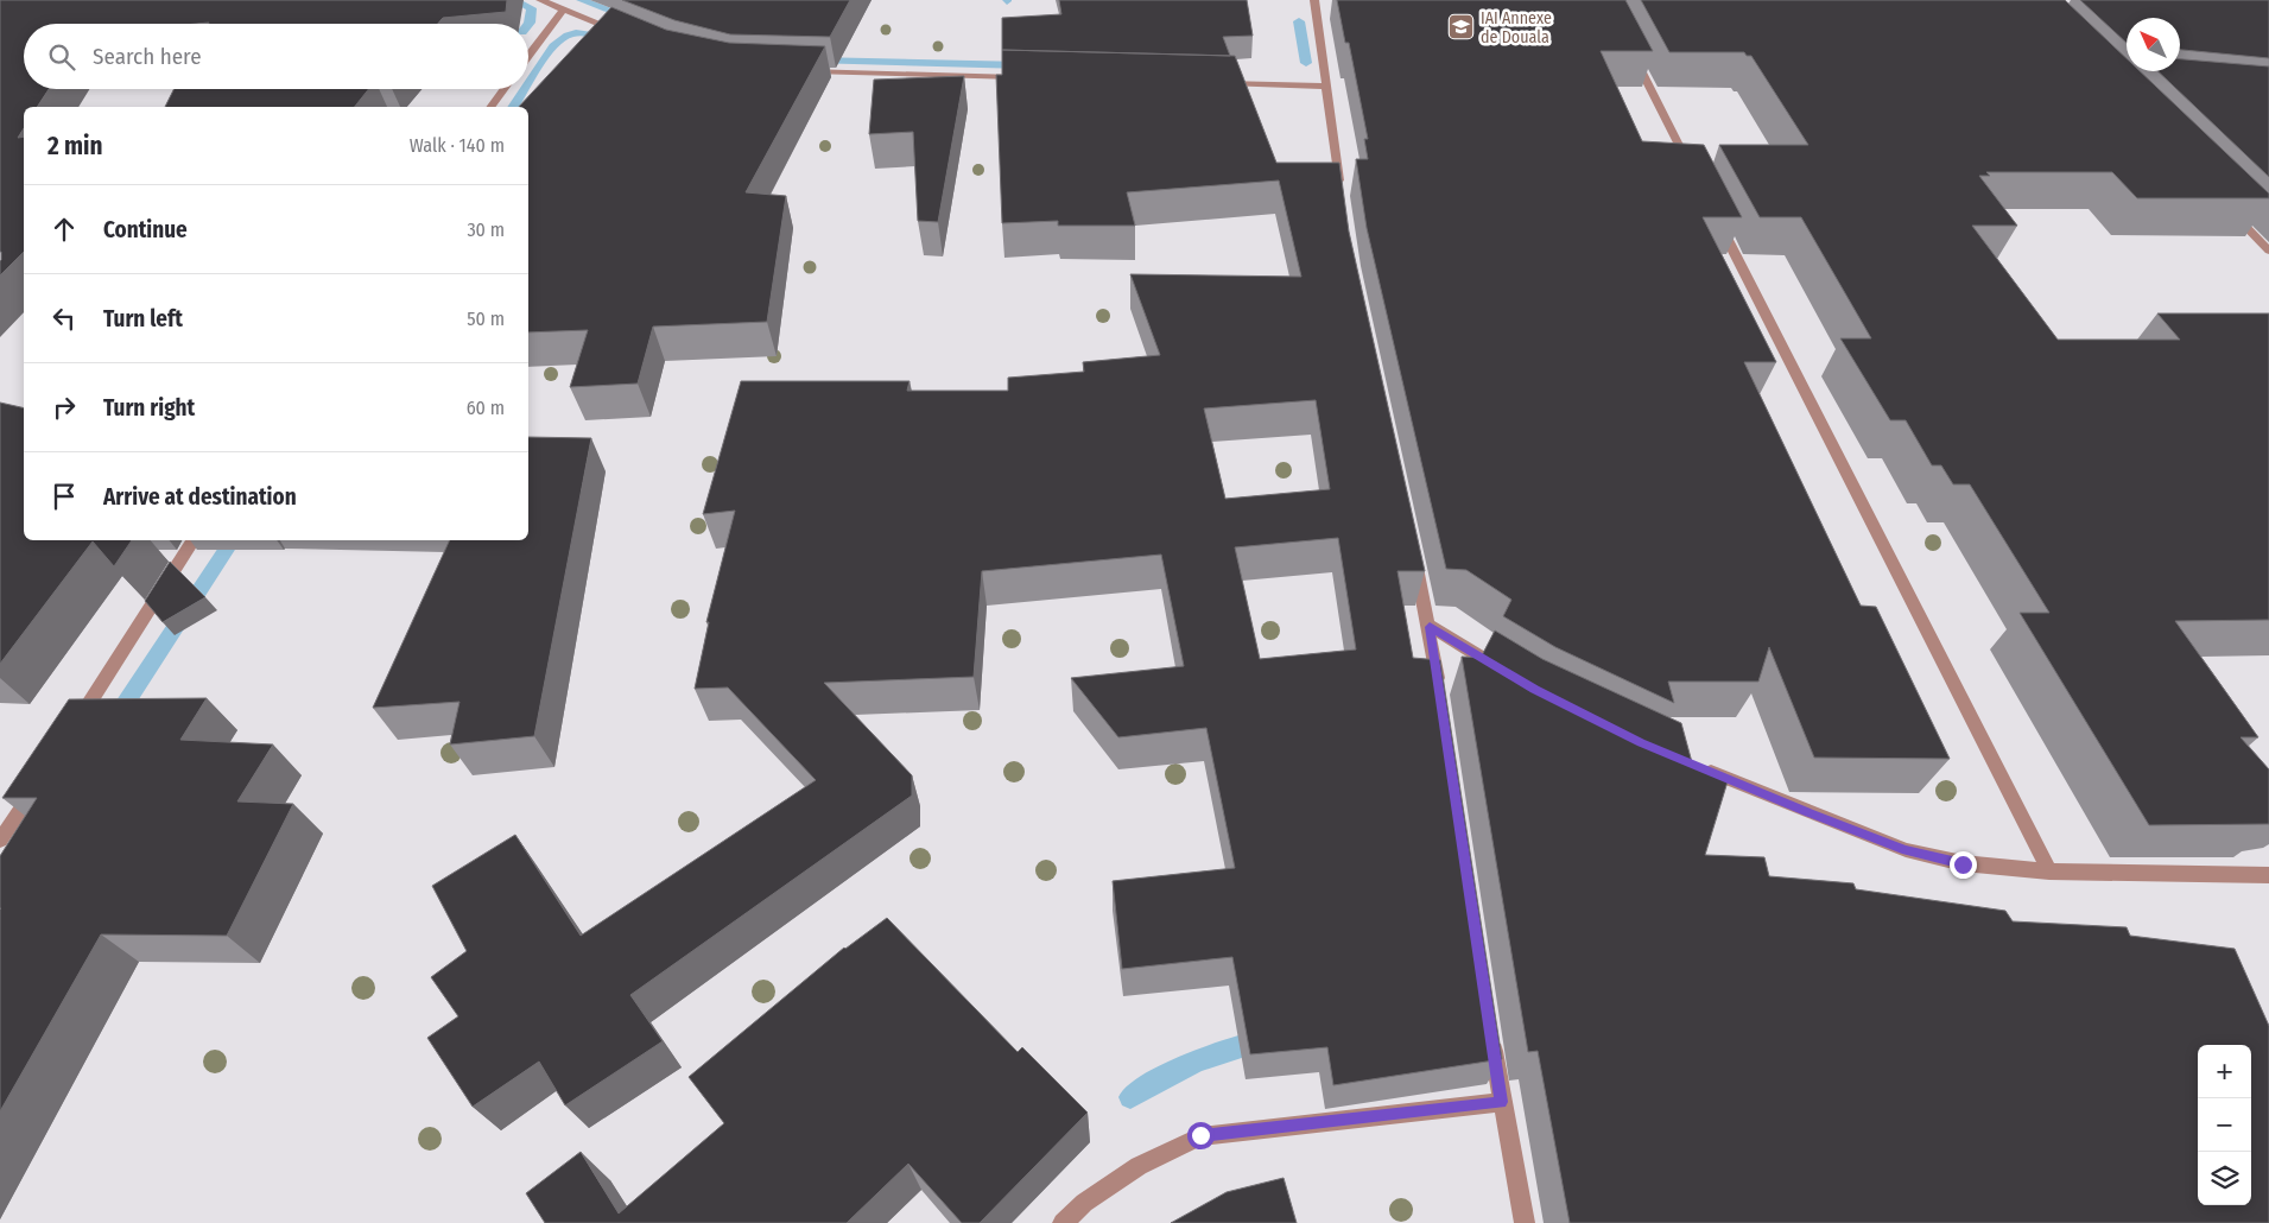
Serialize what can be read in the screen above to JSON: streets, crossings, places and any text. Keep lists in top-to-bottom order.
{
  "places": {
    "school or university": ["IAI Annexe de Douala"]
  },
  "north": "top left",
  "page": {
    "search": "Search here",
    "heading": ["2 min", "Walk · 140 m"],
    "list": [
      ["Continue", "30 m"],
      ["Turn left", "50 m"],
      ["Turn right", "60 m"],
      "Arrive at destination"
    ],
    "map_buttons": ["+", "−"]
  }
}
